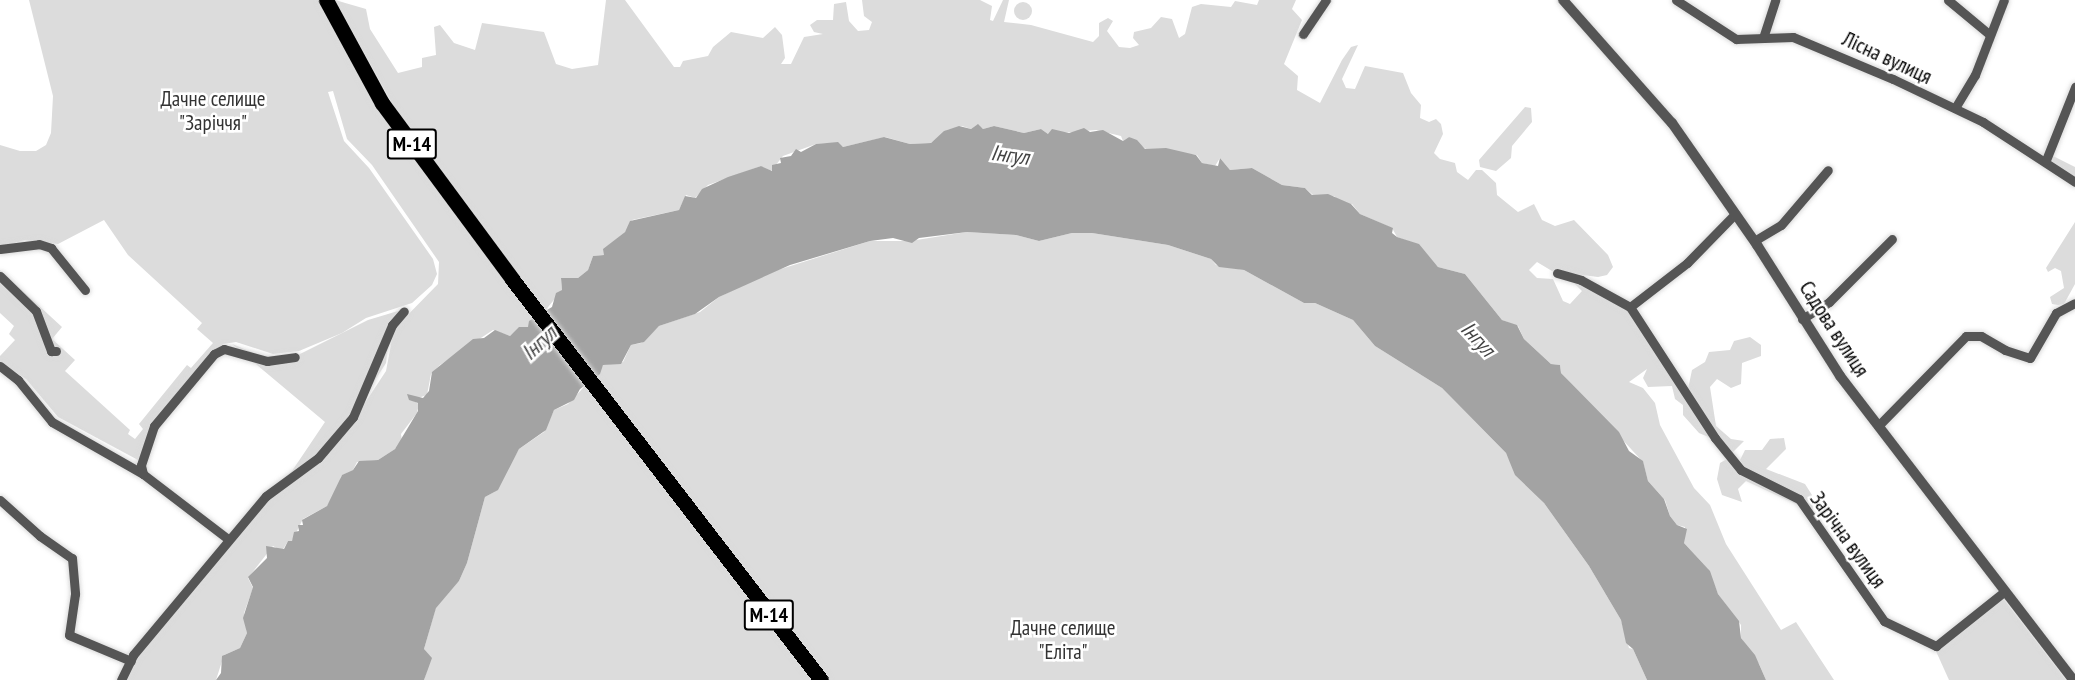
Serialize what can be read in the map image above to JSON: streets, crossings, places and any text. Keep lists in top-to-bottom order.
{
  "streets": {
    "highway": ["М-14"],
    "street": ["Лісна вулиця", "Садова вулиця", "Зарічна вулиця"]
  },
  "crossings": [
    ["Садова вулиця", "Зарічна вулиця"]
  ],
  "water": ["Інгул"],
  "parks": ["Дачне селище \"Заріччя\"", "Дачне селище \"Еліта\""]
}
